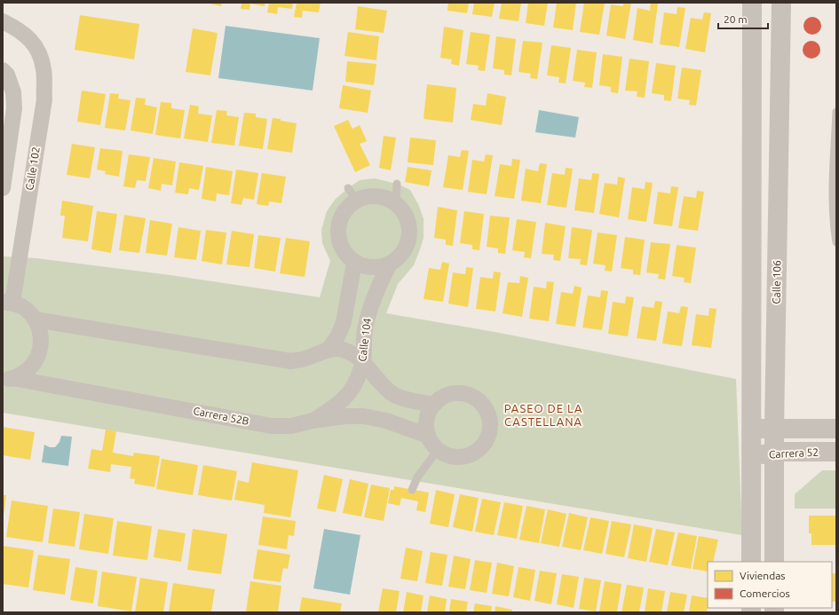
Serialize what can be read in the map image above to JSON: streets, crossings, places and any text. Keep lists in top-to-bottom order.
{
  "streets": {
    "street": [
      "Calle 102",
      "Calle 106",
      "Calle 104",
      "Carrera 52B",
      "Carrera 52"
    ]
  },
  "crossings": [
    ["Calle 106", "Carrera 52"],
    ["Calle 104", "Carrera 52B"]
  ],
  "districts": ["PASEO DE LA CASTELLANA"],
  "legend": ["Viviendas", "Comercios"],
  "scale_bar": "20 m"
}
